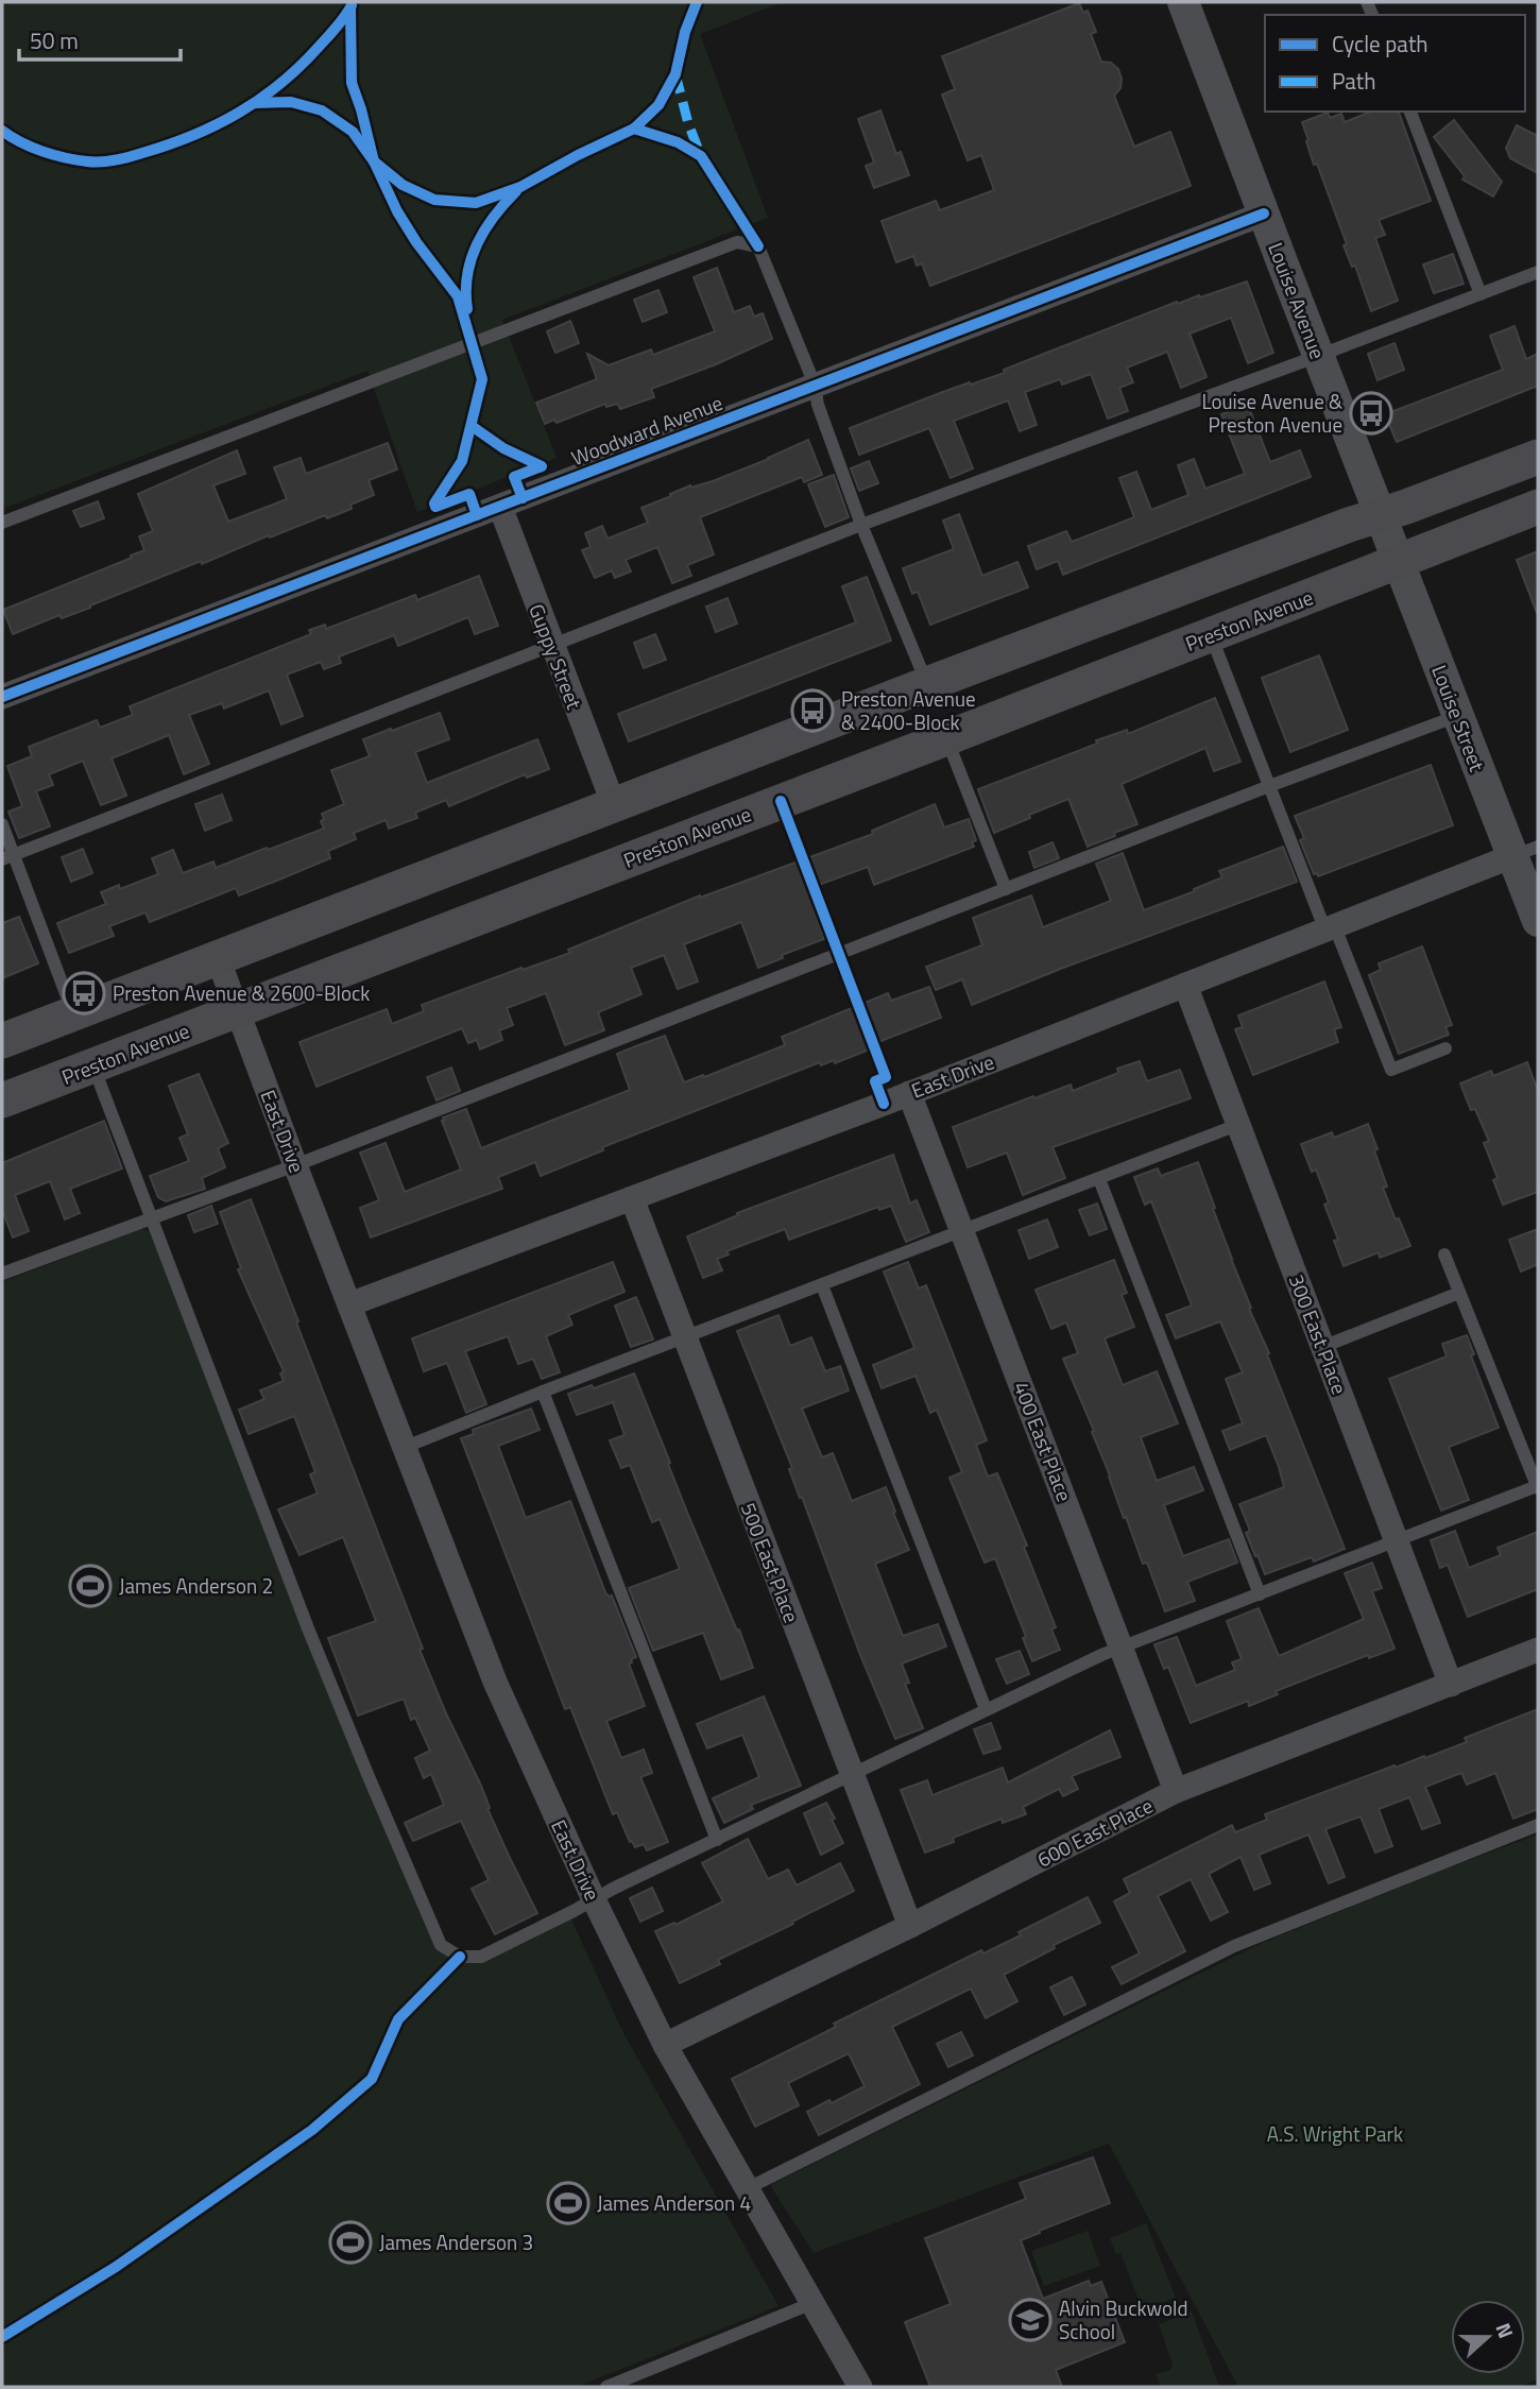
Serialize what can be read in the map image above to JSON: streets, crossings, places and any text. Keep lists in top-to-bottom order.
{
  "streets": {
    "main road": ["Preston Avenue"],
    "street": [
      "Louise Avenue",
      "Woodward Avenue",
      "Guppy Street",
      "Louise Street",
      "East Drive",
      "300 East Place",
      "400 East Place",
      "500 East Place",
      "600 East Place"
    ]
  },
  "crossings": [
    ["Louise Avenue", "Woodward Avenue"],
    ["Louise Avenue", "Louise Street"],
    ["Woodward Avenue", "Guppy Street"],
    ["Preston Avenue", "Louise Street"],
    ["Preston Avenue", "East Drive"],
    ["Louise Street", "East Drive"],
    ["East Drive", "300 East Place"],
    ["East Drive", "400 East Place"],
    ["East Drive", "500 East Place"],
    ["East Drive", "600 East Place"],
    ["300 East Place", "600 East Place"],
    ["400 East Place", "600 East Place"],
    ["500 East Place", "600 East Place"]
  ],
  "parks": ["A.S. Wright Park"],
  "places": {
    "bus stop": ["Louise Avenue & Preston Avenue", "Preston Avenue & 2400-Block", "Preston Avenue & 2600-Block"],
    "sports": ["James Anderson 2", "James Anderson 4", "James Anderson 3"],
    "school or university": ["Alvin Buckwold School"]
  },
  "legend": ["Cycle path", "Path"],
  "scale_bar": "50 m",
  "north": "right"
}
